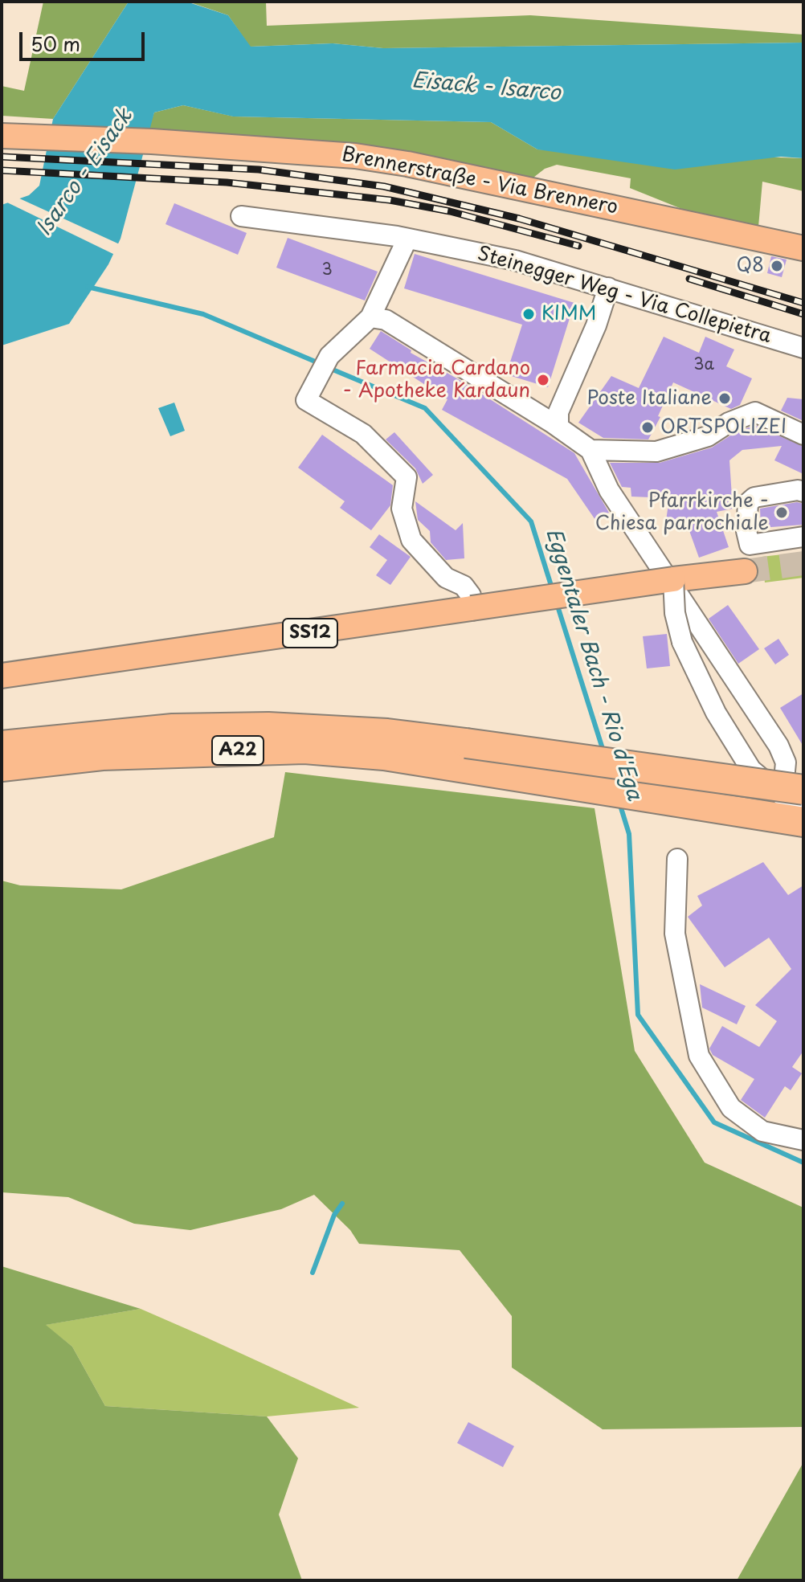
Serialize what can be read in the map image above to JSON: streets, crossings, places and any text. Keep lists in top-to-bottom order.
{
  "streets": {
    "highway": ["A22"],
    "main road": ["Brennerstraße - Via Brennero", "SS12"],
    "street": ["Steinegger Weg - Via Collepietra"]
  },
  "water": ["Eisack - Isarco", "Isarco - Eisack", "Eggentaler Bach - Rio d'Ega"],
  "places": [
    "Q8",
    "KIMM",
    "Farmacia Cardano - Apotheke Kardaun",
    "Poste Italiane",
    "ORTSPOLIZEI",
    "Pfarrkirche - Chiesa parrochiale"
  ],
  "house_numbers": ["3", "3a"],
  "scale_bar": "50 m"
}
